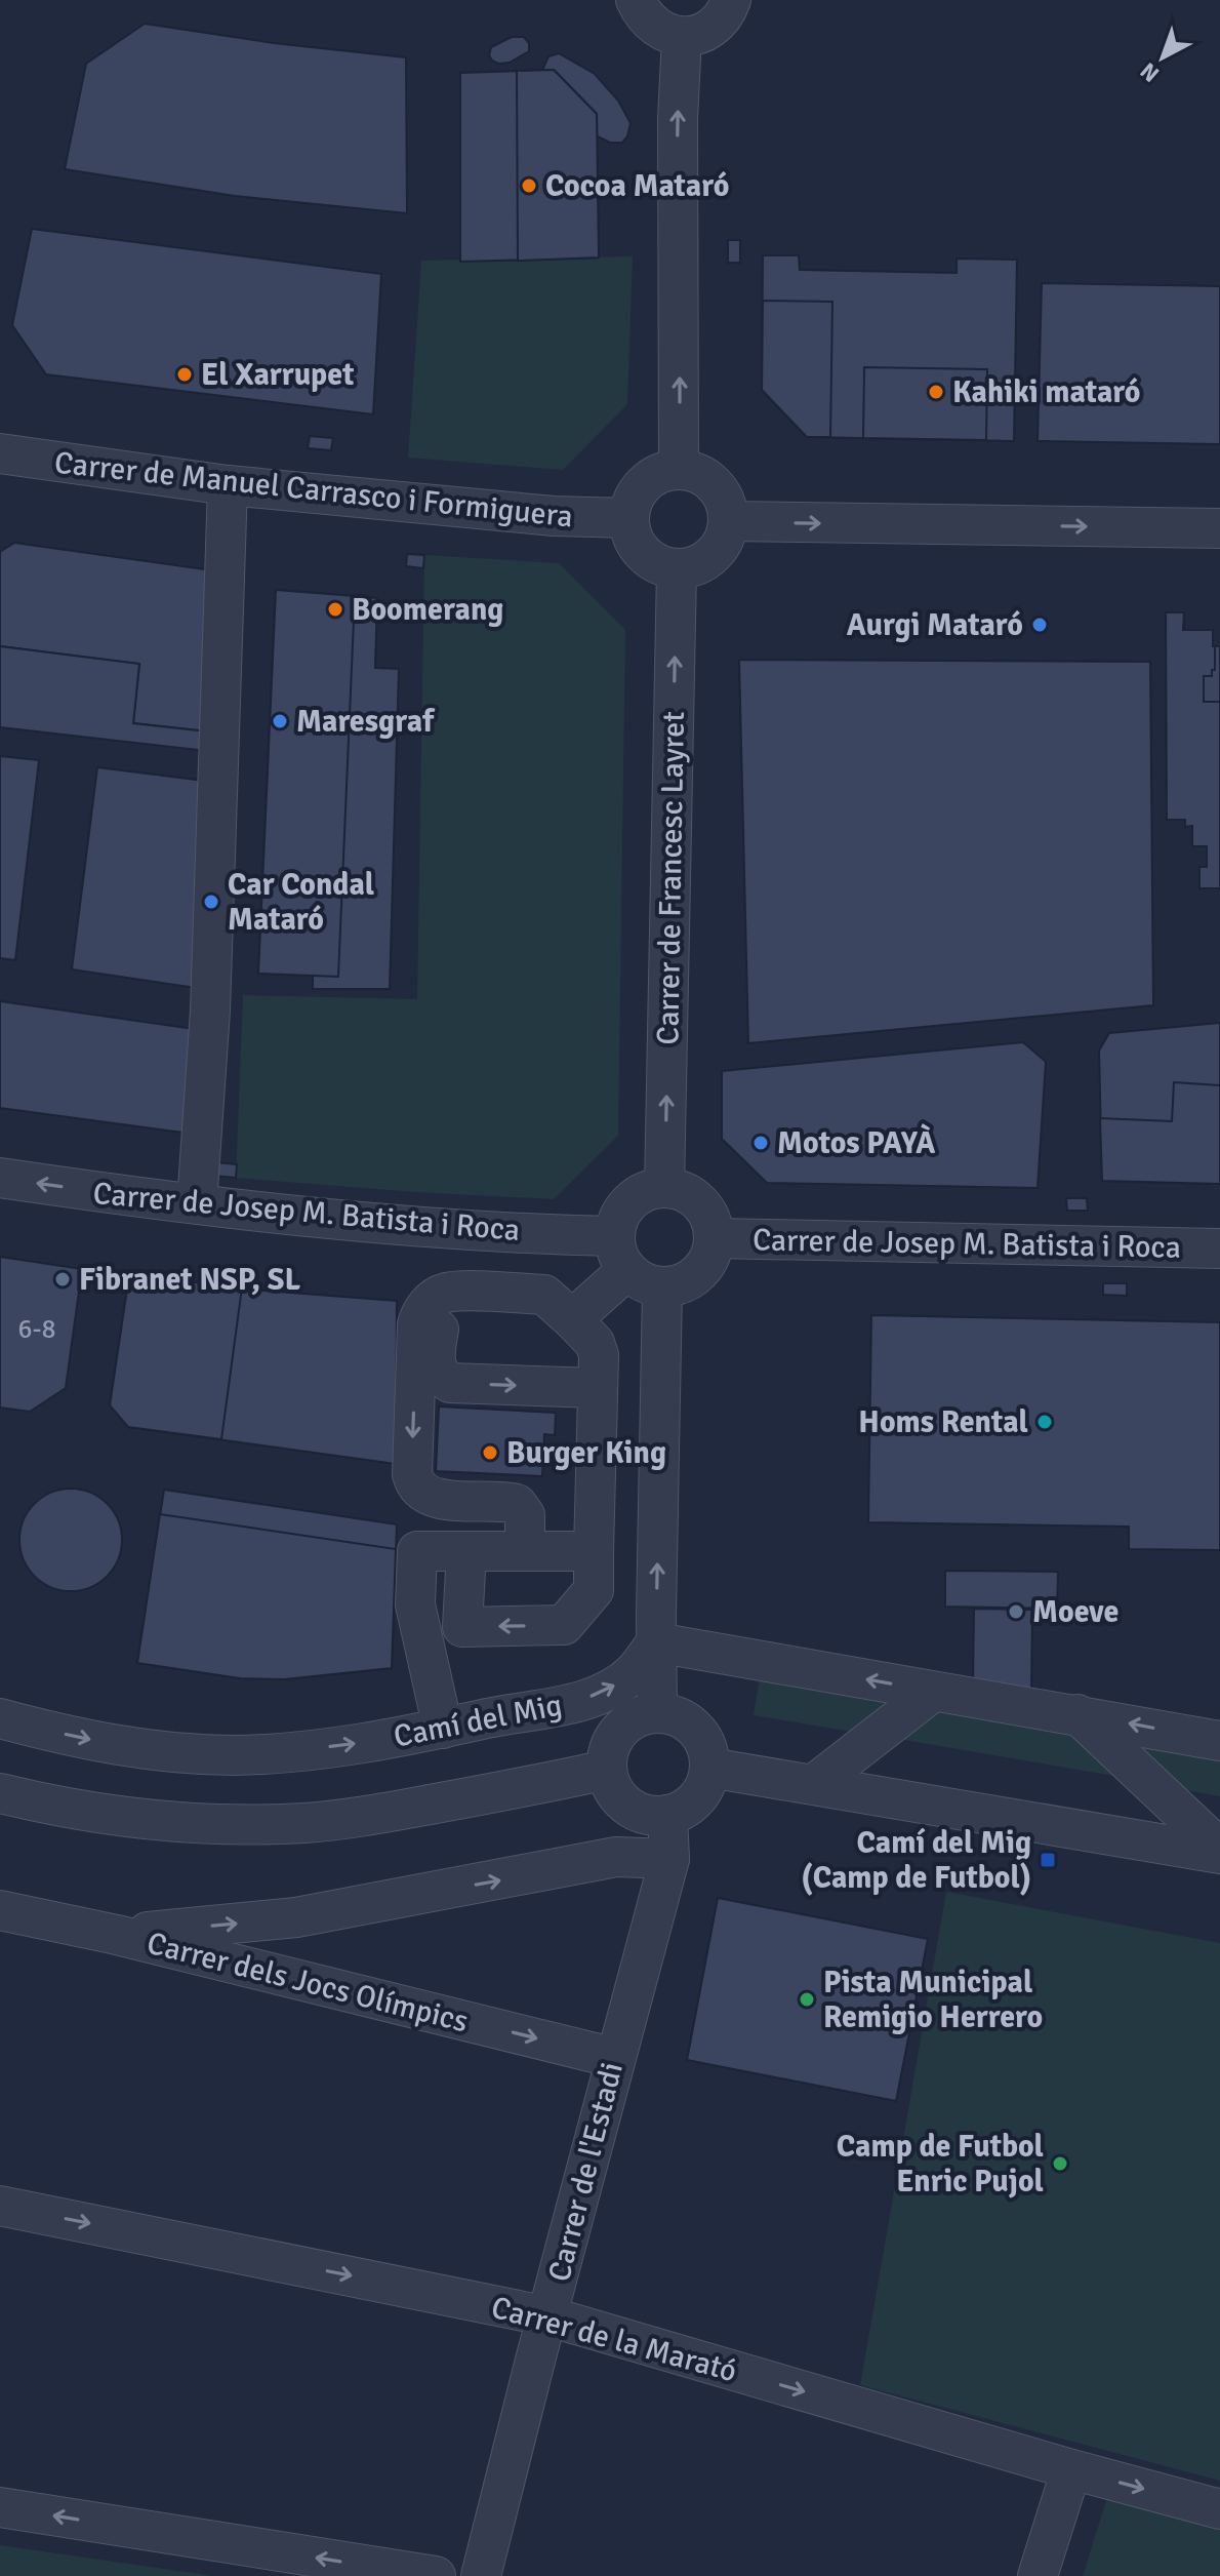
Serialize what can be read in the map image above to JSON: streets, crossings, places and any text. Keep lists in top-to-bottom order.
{
  "streets": {
    "street": [
      "Carrer de Manuel Carrasco i Formiguera",
      "Carrer de Francesc Layret",
      "Carrer de Josep M. Batista i Roca",
      "Camí del Mig",
      "Carrer dels Jocs Olímpics",
      "Carrer de l'Estadi",
      "Carrer de la Marató"
    ]
  },
  "crossings": [
    ["Carrer de Manuel Carrasco i Formiguera", "Carrer de Francesc Layret"],
    ["Carrer de Francesc Layret", "Carrer de Josep M. Batista i Roca"],
    ["Carrer dels Jocs Olímpics", "Carrer de l'Estadi"],
    ["Carrer de l'Estadi", "Carrer de la Marató"]
  ],
  "one_way": ["Carrer de Francesc Layret"],
  "places": {
    "other": [
      "Cocoa Mataró",
      "El Xarrupet",
      "Kahiki mataró",
      "Boomerang",
      "Aurgi Mataró",
      "Maresgraf",
      "Car Condal Mataró",
      "Motos PAYÀ",
      "Fibranet NSP, SL",
      "Homs Rental",
      "Burger King",
      "Moeve",
      "Pista Municipal Remigio Herrero",
      "Camp de Futbol Enric Pujol"
    ],
    "transit": ["Camí del Mig (Camp de Futbol)"]
  },
  "house_numbers": ["6-8"],
  "north": "bottom left"
}
